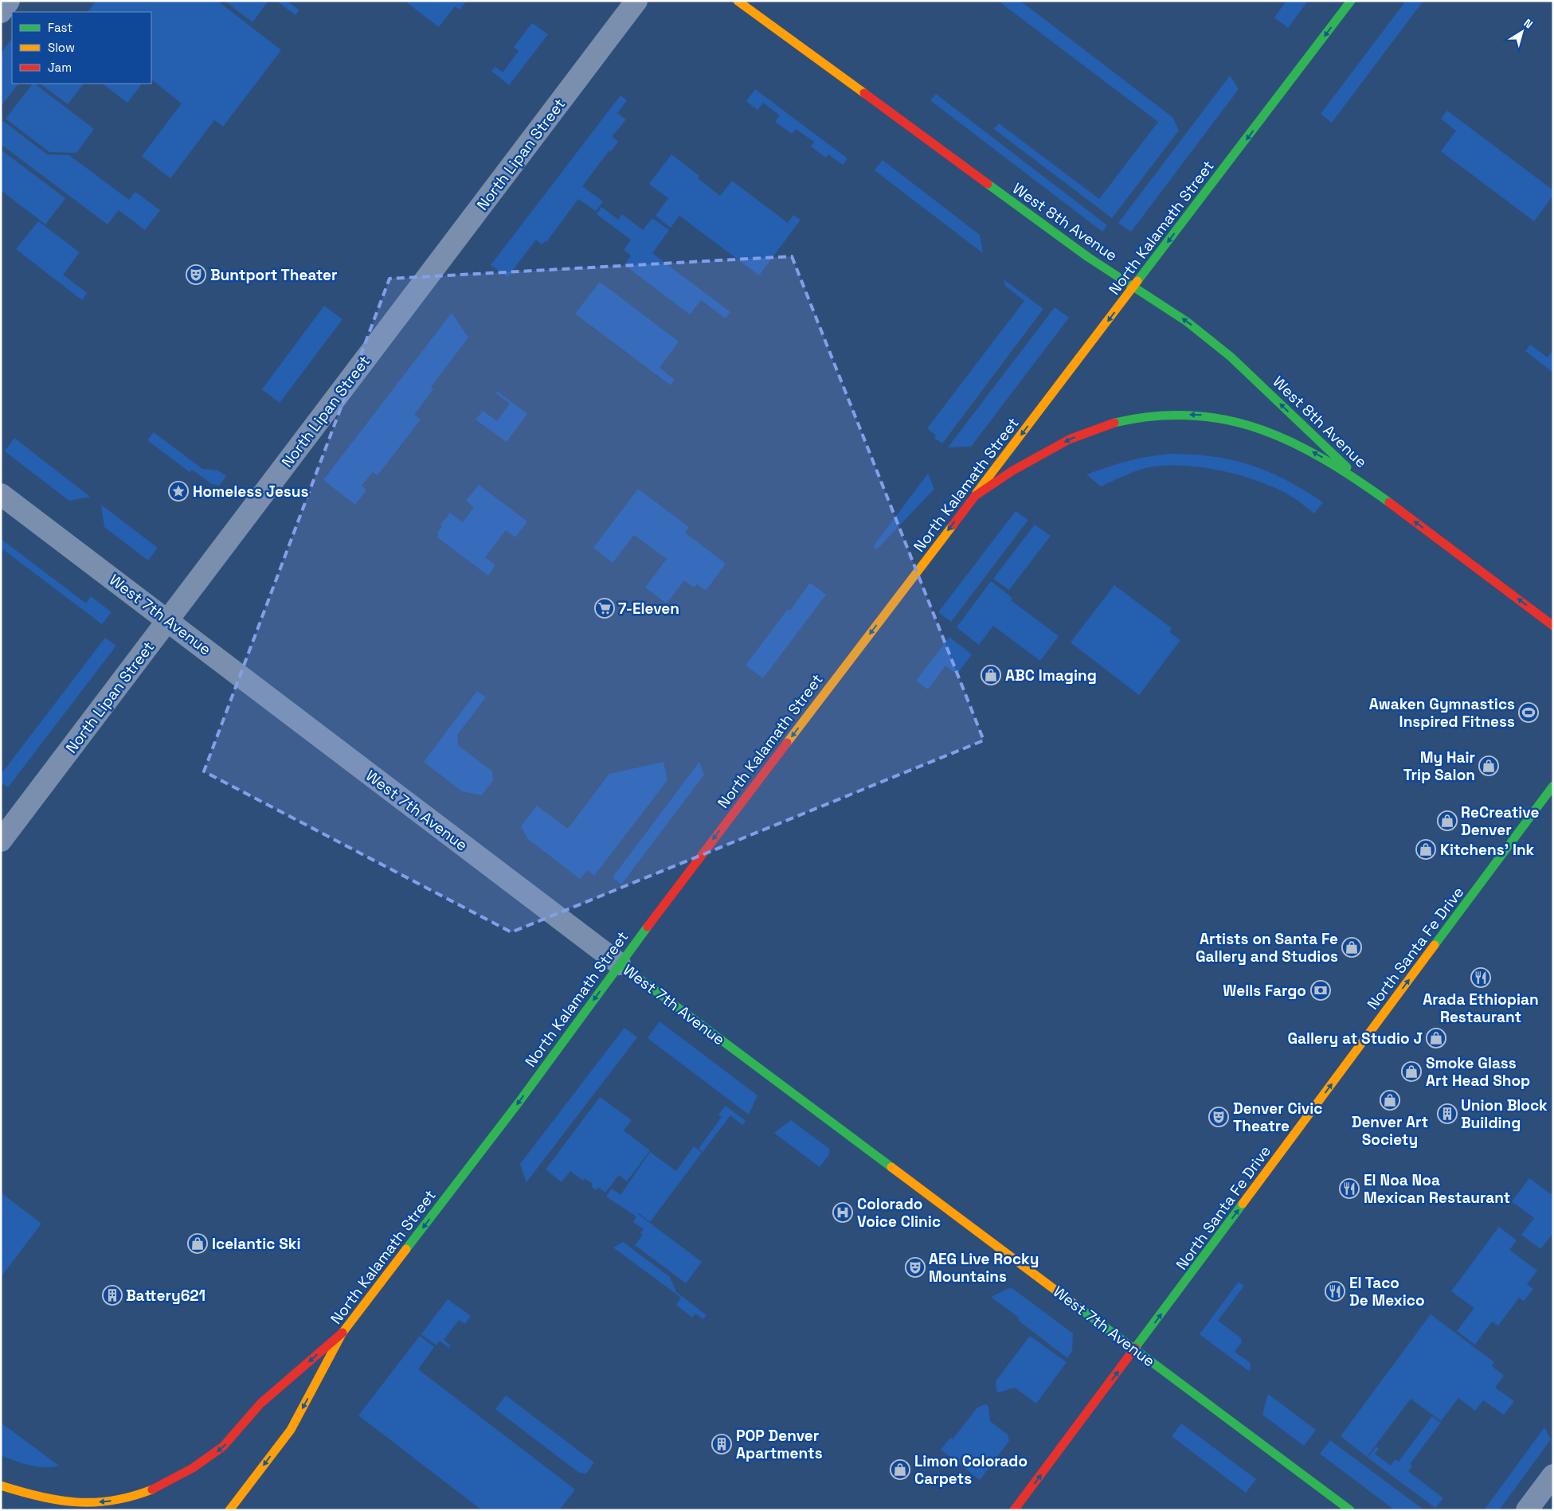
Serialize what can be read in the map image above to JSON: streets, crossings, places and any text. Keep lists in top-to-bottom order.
{
  "streets": {
    "main road": [
      "West 8th Avenue",
      "North Kalamath Street",
      "West 7th Avenue",
      "North Santa Fe Drive"
    ],
    "street": ["North Lipan Street"]
  },
  "crossings": [
    ["North Lipan Street", "West 7th Avenue"],
    ["West 8th Avenue", "North Kalamath Street"],
    ["North Kalamath Street", "West 7th Avenue"],
    ["West 7th Avenue", "North Santa Fe Drive"]
  ],
  "one_way": ["West 8th Avenue", "North Kalamath Street", "North Santa Fe Drive"],
  "places": {
    "theatre": ["Buntport Theater", "Denver Civic Theatre", "AEG Live Rocky Mountains"],
    "place": ["Homeless Jesus"],
    "supermarket": ["7-Eleven"],
    "shop": [
      "ABC Imaging",
      "My Hair Trip Salon",
      "ReCreative Denver",
      "Kitchens' Ink",
      "Artists on Santa Fe Gallery and Studios",
      "Gallery at Studio J",
      "Smoke Glass Art Head Shop",
      "Denver Art Society",
      "Icelantic Ski",
      "Limon Colorado Carpets"
    ],
    "sports": ["Awaken Gymnastics Inspired Fitness"],
    "restaurant": ["Arada Ethiopian Restaurant", "El Noa Noa Mexican Restaurant", "El Taco De Mexico"],
    "bank": ["Wells Fargo"],
    "building": ["Union Block Building", "Battery621", "POP Denver Apartments"],
    "hospital": ["Colorado Voice Clinic"]
  },
  "legend": ["Fast", "Slow", "Jam"],
  "north": "top right"
}
